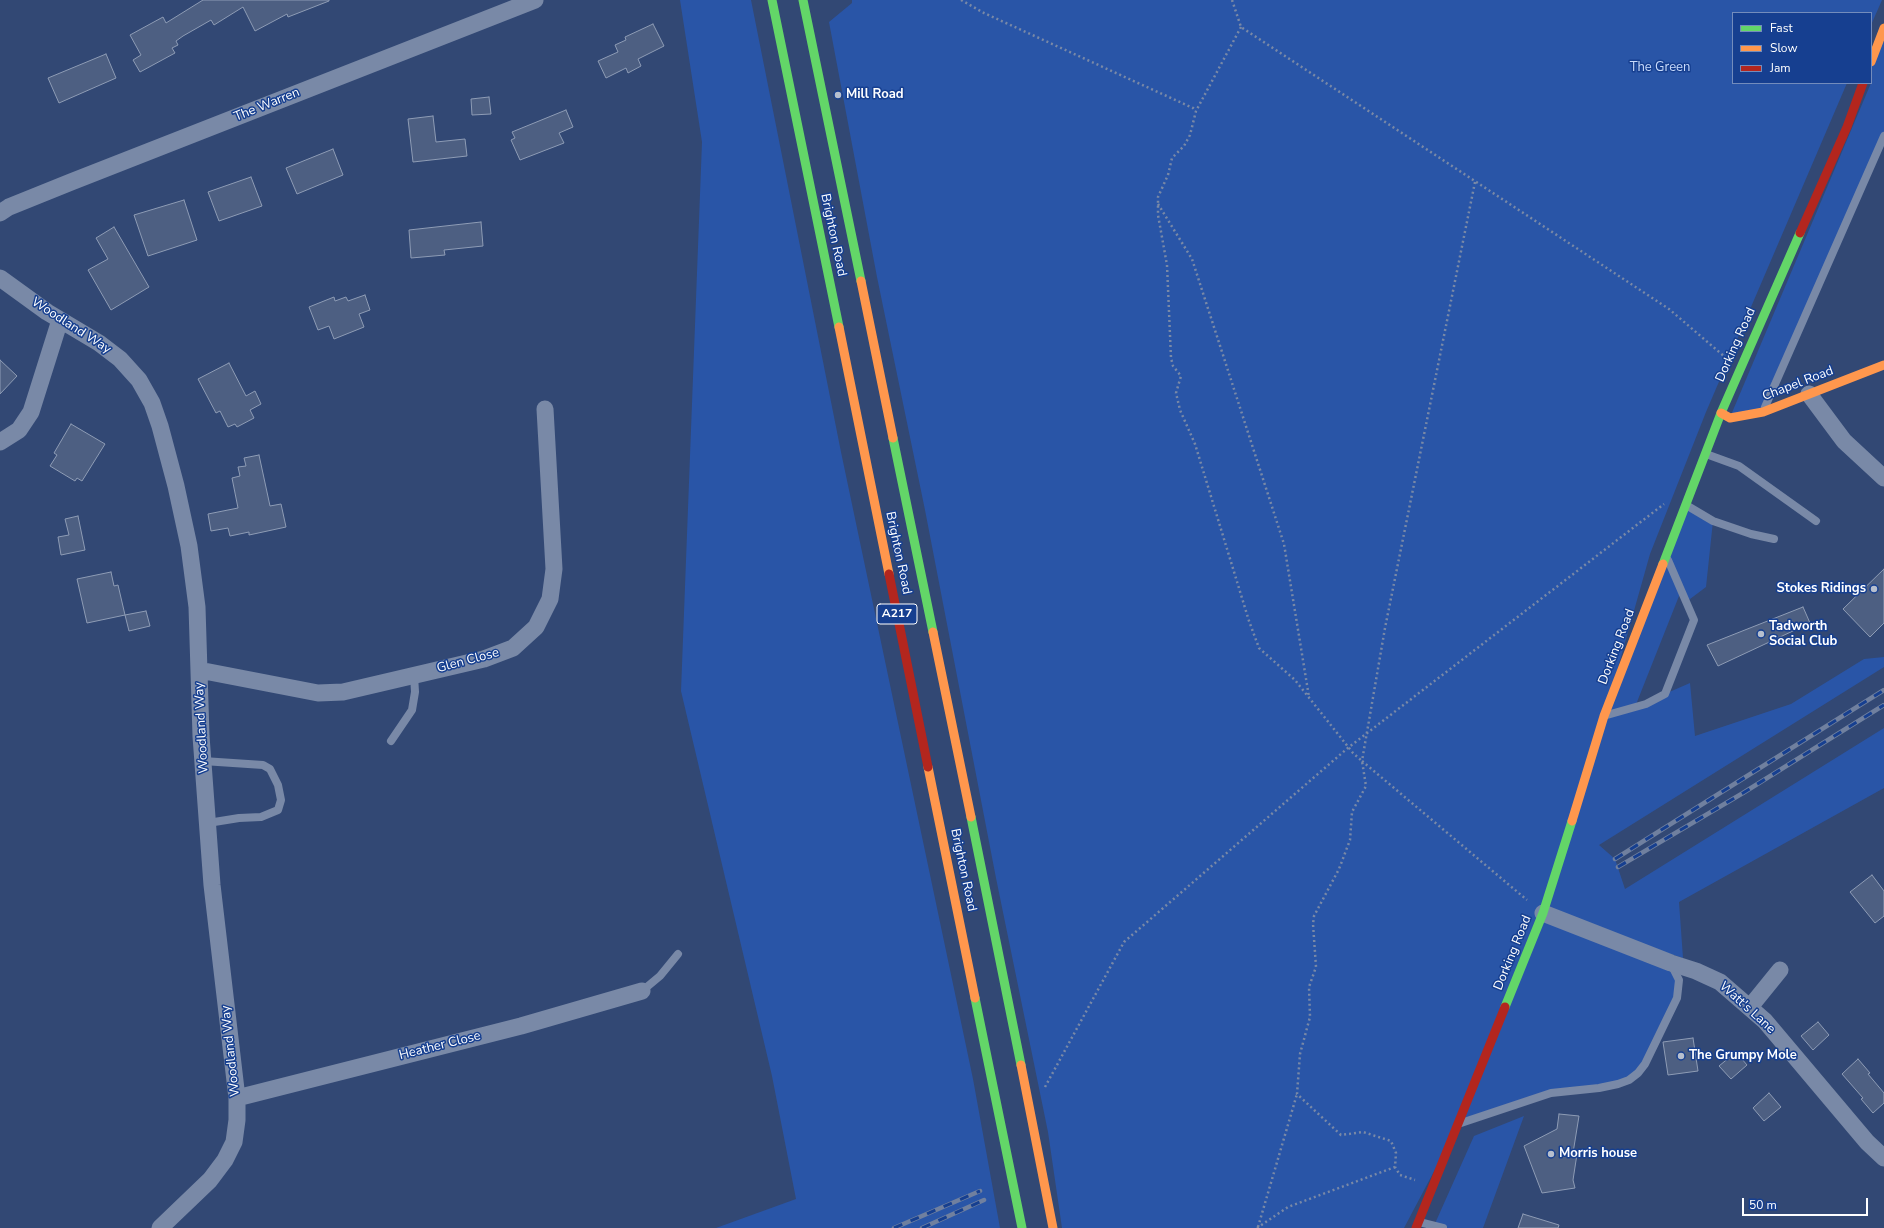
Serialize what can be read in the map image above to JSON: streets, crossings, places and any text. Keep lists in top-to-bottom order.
{
  "streets": {
    "main road": [
      "Brighton Road",
      "Dorking Road",
      "Chapel Road",
      "A217"
    ],
    "street": [
      "The Warren",
      "Woodland Way",
      "Glen Close",
      "Watt's Lane",
      "Heather Close"
    ]
  },
  "crossings": [
    ["Woodland Way", "Glen Close"],
    ["Woodland Way", "Heather Close"],
    ["Dorking Road", "Chapel Road"],
    ["Dorking Road", "Watt's Lane"]
  ],
  "parks": ["The Green"],
  "places": [
    "Mill Road",
    "Stokes Ridings",
    "Tadworth Social Club",
    "The Grumpy Mole",
    "Morris house"
  ],
  "legend": ["Fast", "Slow", "Jam"],
  "scale_bar": "50 m"
}
